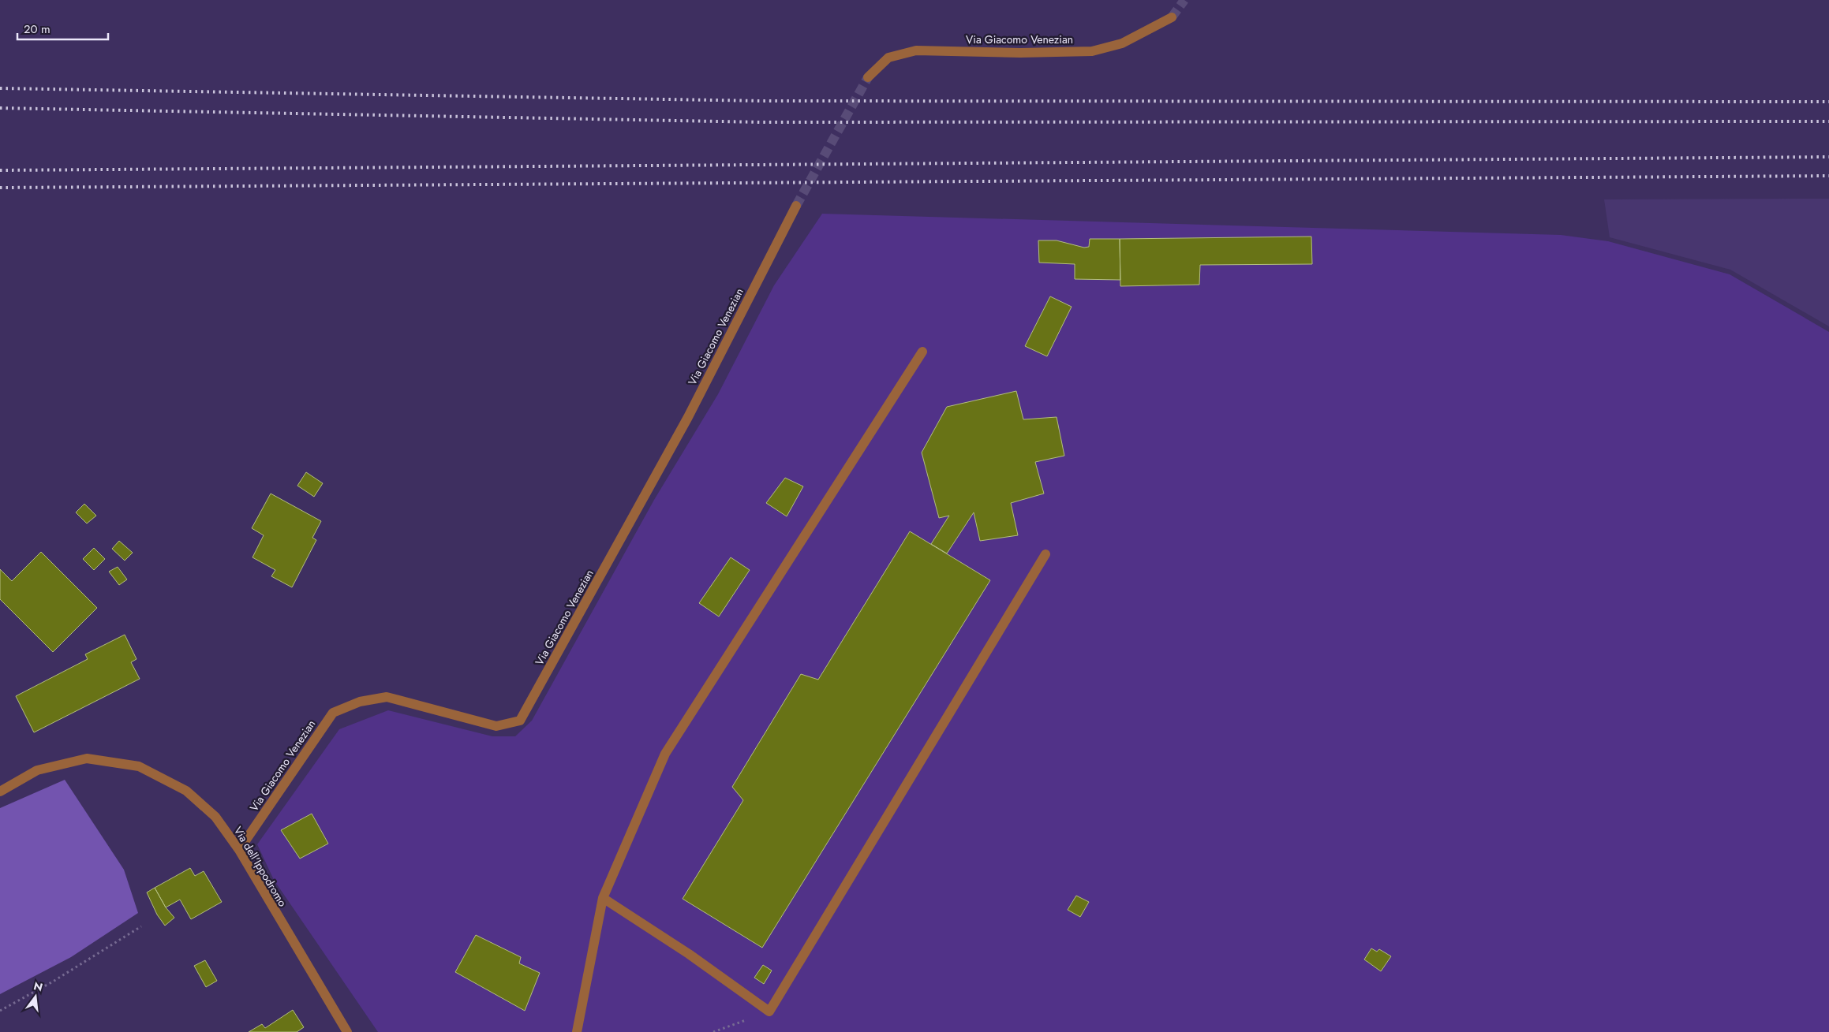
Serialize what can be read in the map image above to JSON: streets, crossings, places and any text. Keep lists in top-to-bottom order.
{
  "streets": {
    "street": ["Via Giacomo Venezian", "Via dell'Ippodromo"]
  },
  "crossings": [
    ["Via Giacomo Venezian", "Via dell'Ippodromo"]
  ],
  "scale_bar": "20 m",
  "north": "top"
}
